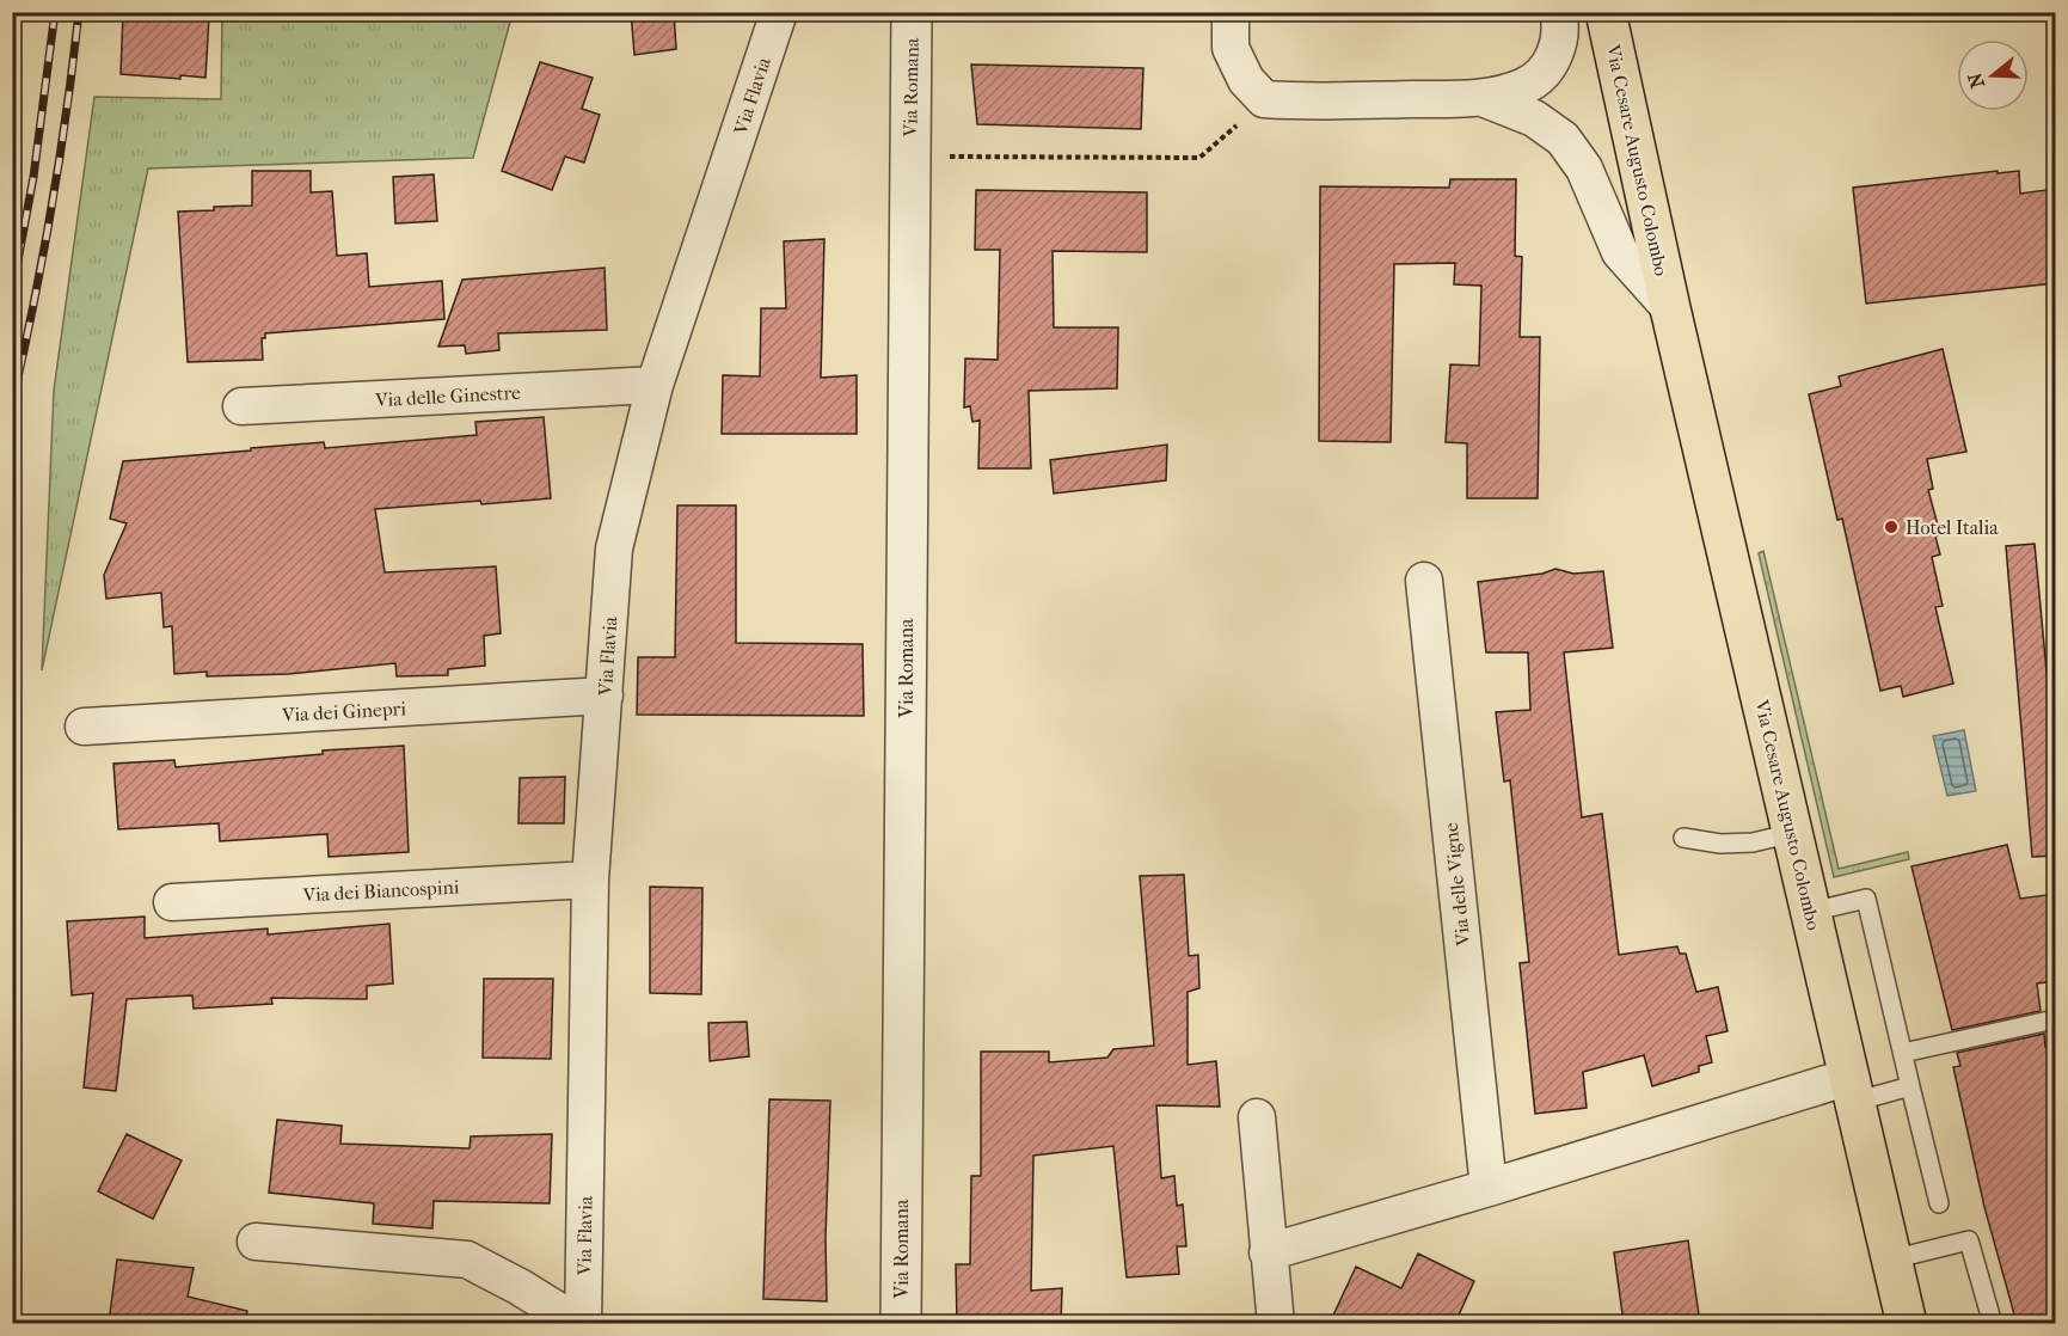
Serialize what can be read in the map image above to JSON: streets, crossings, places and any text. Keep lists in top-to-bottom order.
{
  "streets": {
    "main road": ["Via Cesare Augusto Colombo"],
    "street": [
      "Via Romana",
      "Via Flavia",
      "Via delle Ginestre",
      "Via dei Ginepri",
      "Via delle Vigne",
      "Via dei Biancospini"
    ]
  },
  "crossings": [
    ["Via Flavia", "Via delle Ginestre"],
    ["Via Flavia", "Via dei Ginepri"],
    ["Via Flavia", "Via dei Biancospini"]
  ],
  "places": ["Hotel Italia"],
  "north": "left"
}
